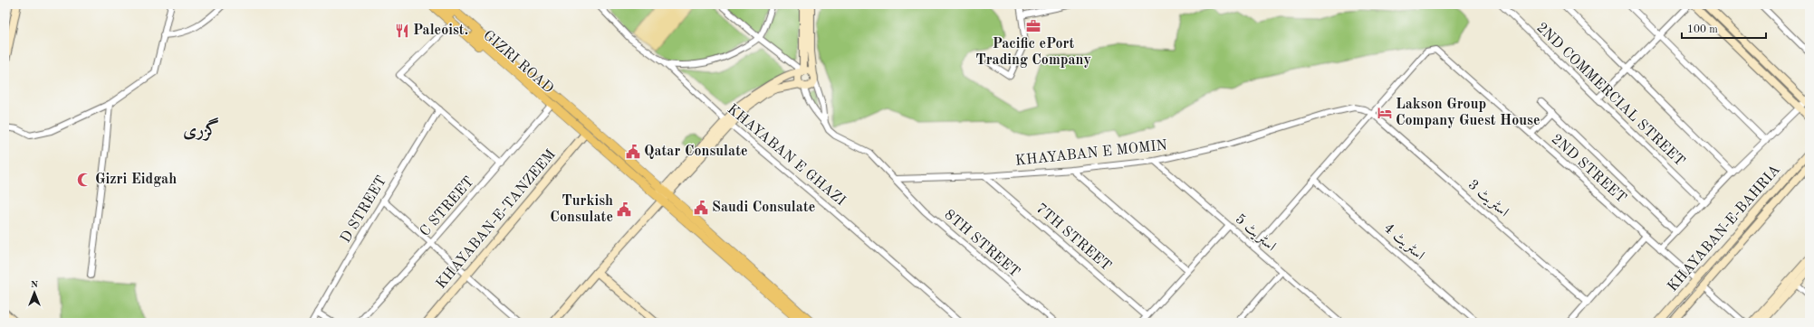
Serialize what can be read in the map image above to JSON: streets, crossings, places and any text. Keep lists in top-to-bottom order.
{
  "streets": {
    "main road": ["GIZRI ROAD", "KHAYABAN-E-TANZEEM", "KHAYABAN-E-BAHRIA"],
    "street": [
      "2ND COMMERCIAL STREET",
      "KHAYABAN E MOMIN",
      "KHAYABAN E GHAZI",
      "2ND STREET",
      "اسٹریٹ 3",
      "C STREET",
      "D STREET",
      "اسٹریٹ 5",
      "7TH STREET",
      "اسٹریٹ 4",
      "8TH STREET"
    ]
  },
  "crossings": [
    ["GIZRI ROAD", "C STREET"],
    ["GIZRI ROAD", "KHAYABAN-E-TANZEEM"],
    ["KHAYABAN E MOMIN", "2ND STREET"],
    ["KHAYABAN E MOMIN", "اسٹریٹ 3"],
    ["KHAYABAN E MOMIN", "اسٹریٹ 5"],
    ["KHAYABAN E MOMIN", "7TH STREET"],
    ["KHAYABAN E MOMIN", "8TH STREET"],
    ["2ND STREET", "اسٹریٹ 3"],
    ["2ND STREET", "KHAYABAN-E-BAHRIA"]
  ],
  "districts": ["گزری"],
  "places": {
    "office": ["Pacific ePort Trading Company"],
    "restaurant": ["Paleoist."],
    "hotel": ["Lakson Group Company Guest House"],
    "public building": ["Qatar Consulate", "Saudi Consulate", "Turkish Consulate"],
    "mosque": ["Gizri Eidgah"]
  },
  "scale_bar": "100 m",
  "north": "top"
}
